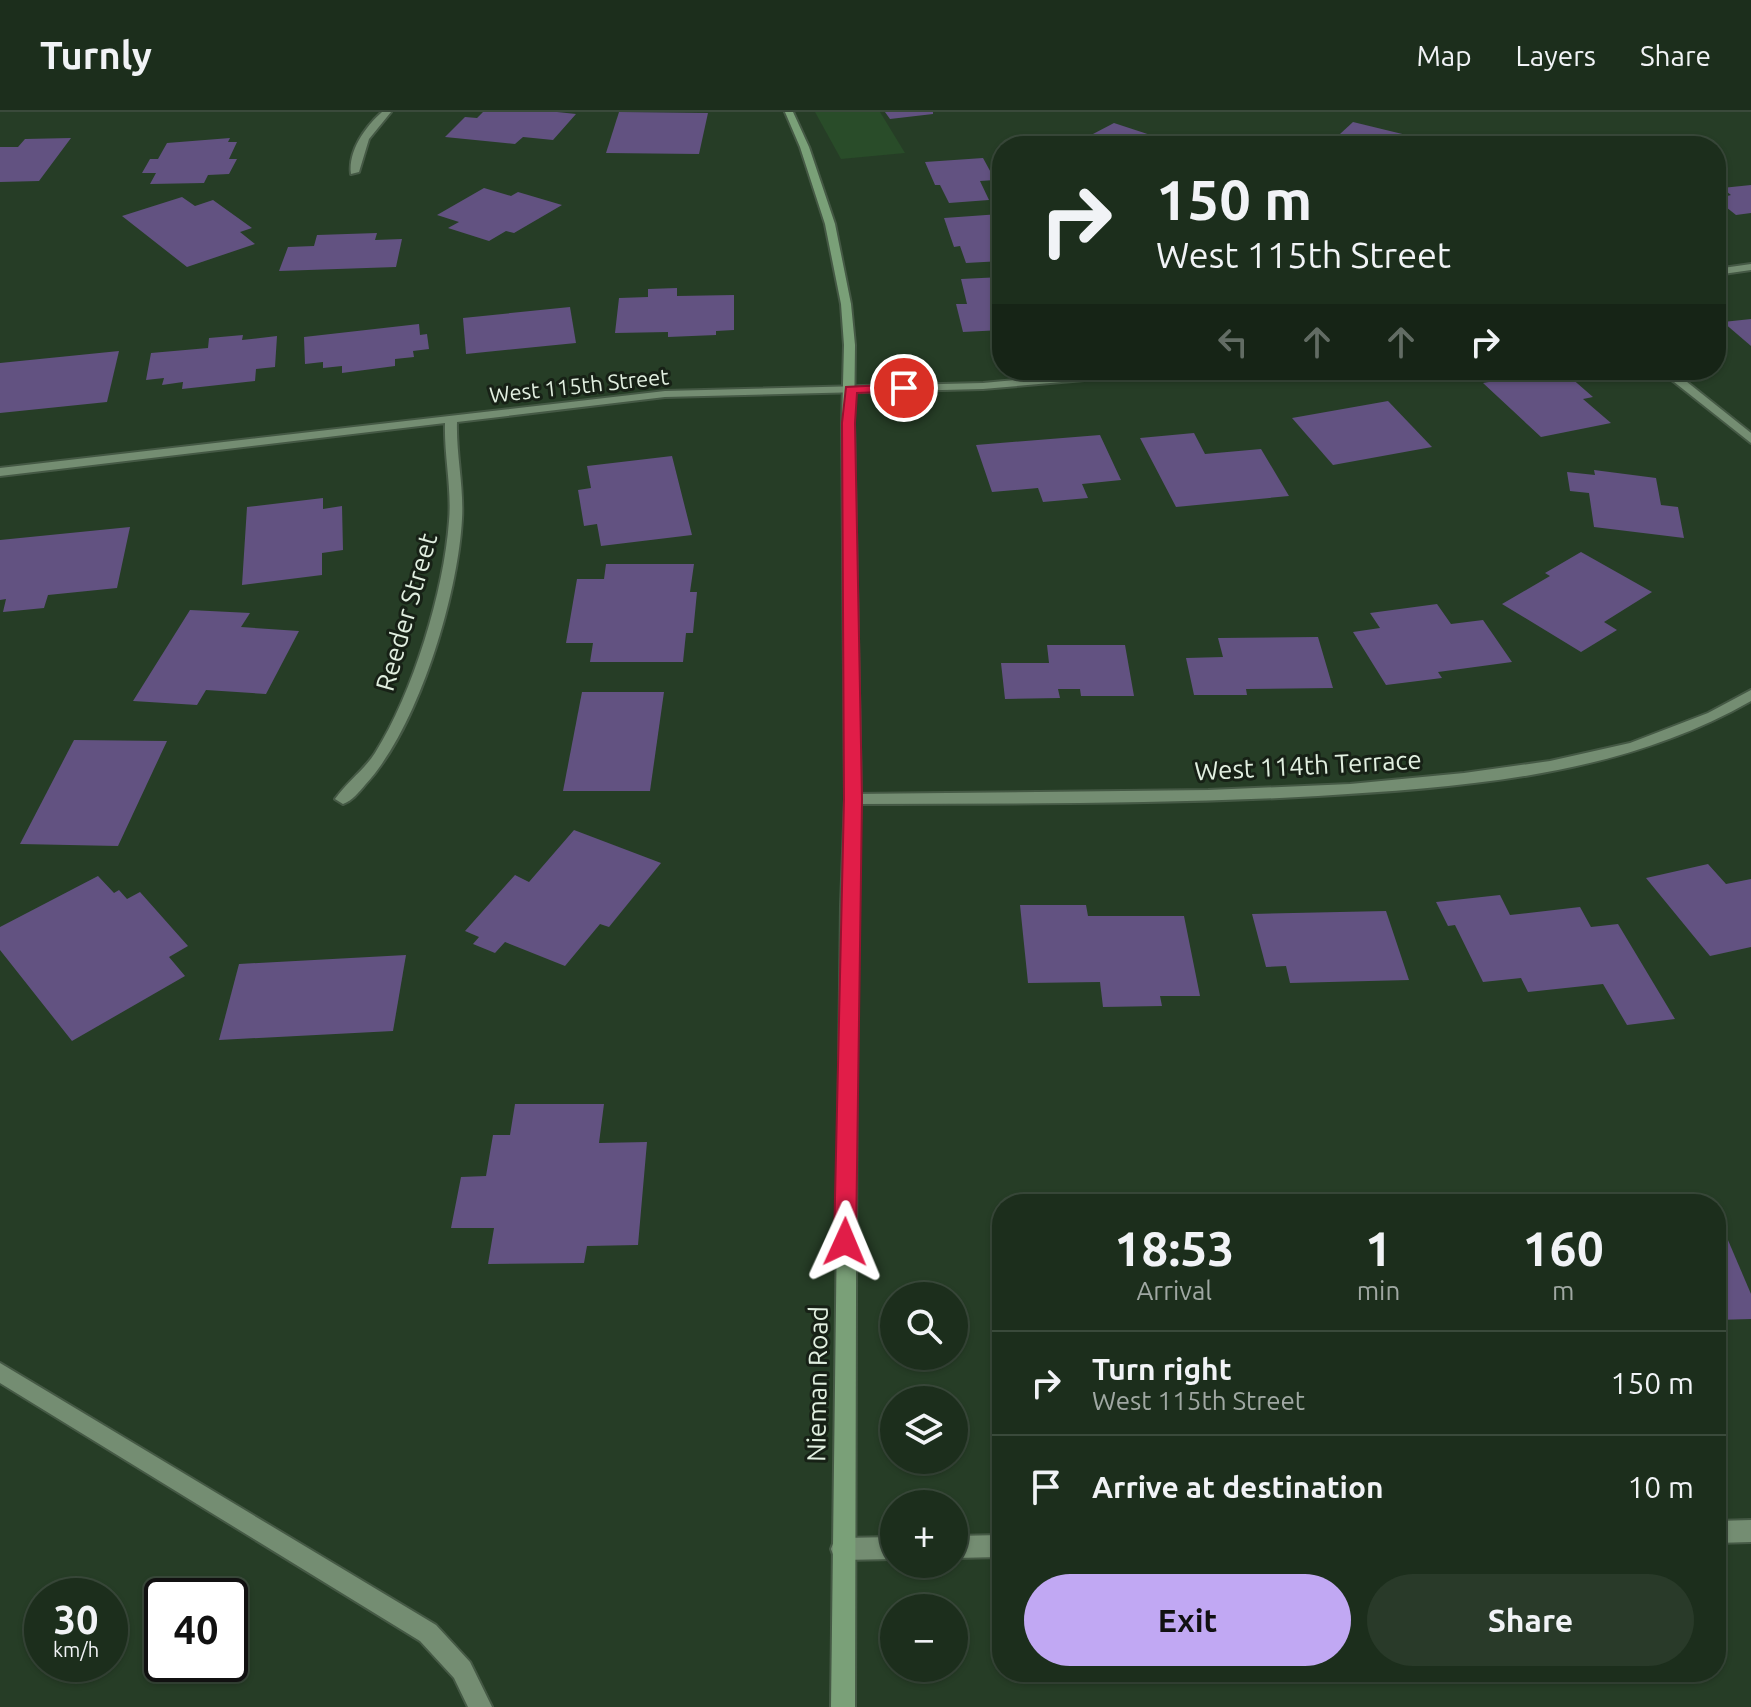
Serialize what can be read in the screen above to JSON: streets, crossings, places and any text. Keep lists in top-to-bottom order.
{
  "streets": {
    "street": [
      "West 115th Street",
      "Reeder Street",
      "West 114th Terrace",
      "Nieman Road"
    ]
  },
  "crossings": [
    ["West 115th Street", "Reeder Street"],
    ["West 115th Street", "Nieman Road"],
    ["West 114th Terrace", "Nieman Road"]
  ],
  "page": {
    "header": "Turnly",
    "nav": ["Map", "Layers", "Share"],
    "turn": ["150 m", "West 115th Street"],
    "eta": [
      "18:53",
      "Arrival",
      "1",
      "min",
      "160",
      "m"
    ],
    "map_buttons": ["+", "−"],
    "list": [
      {
        "name": "Turn right",
        "note": "West 115th Street",
        "value": "150 m"
      },
      {
        "name": "Arrive at destination",
        "value": "10 m"
      }
    ],
    "buttons": ["Exit", "Share"],
    "speed": "30 km/h",
    "limit": "40"
  }
}
